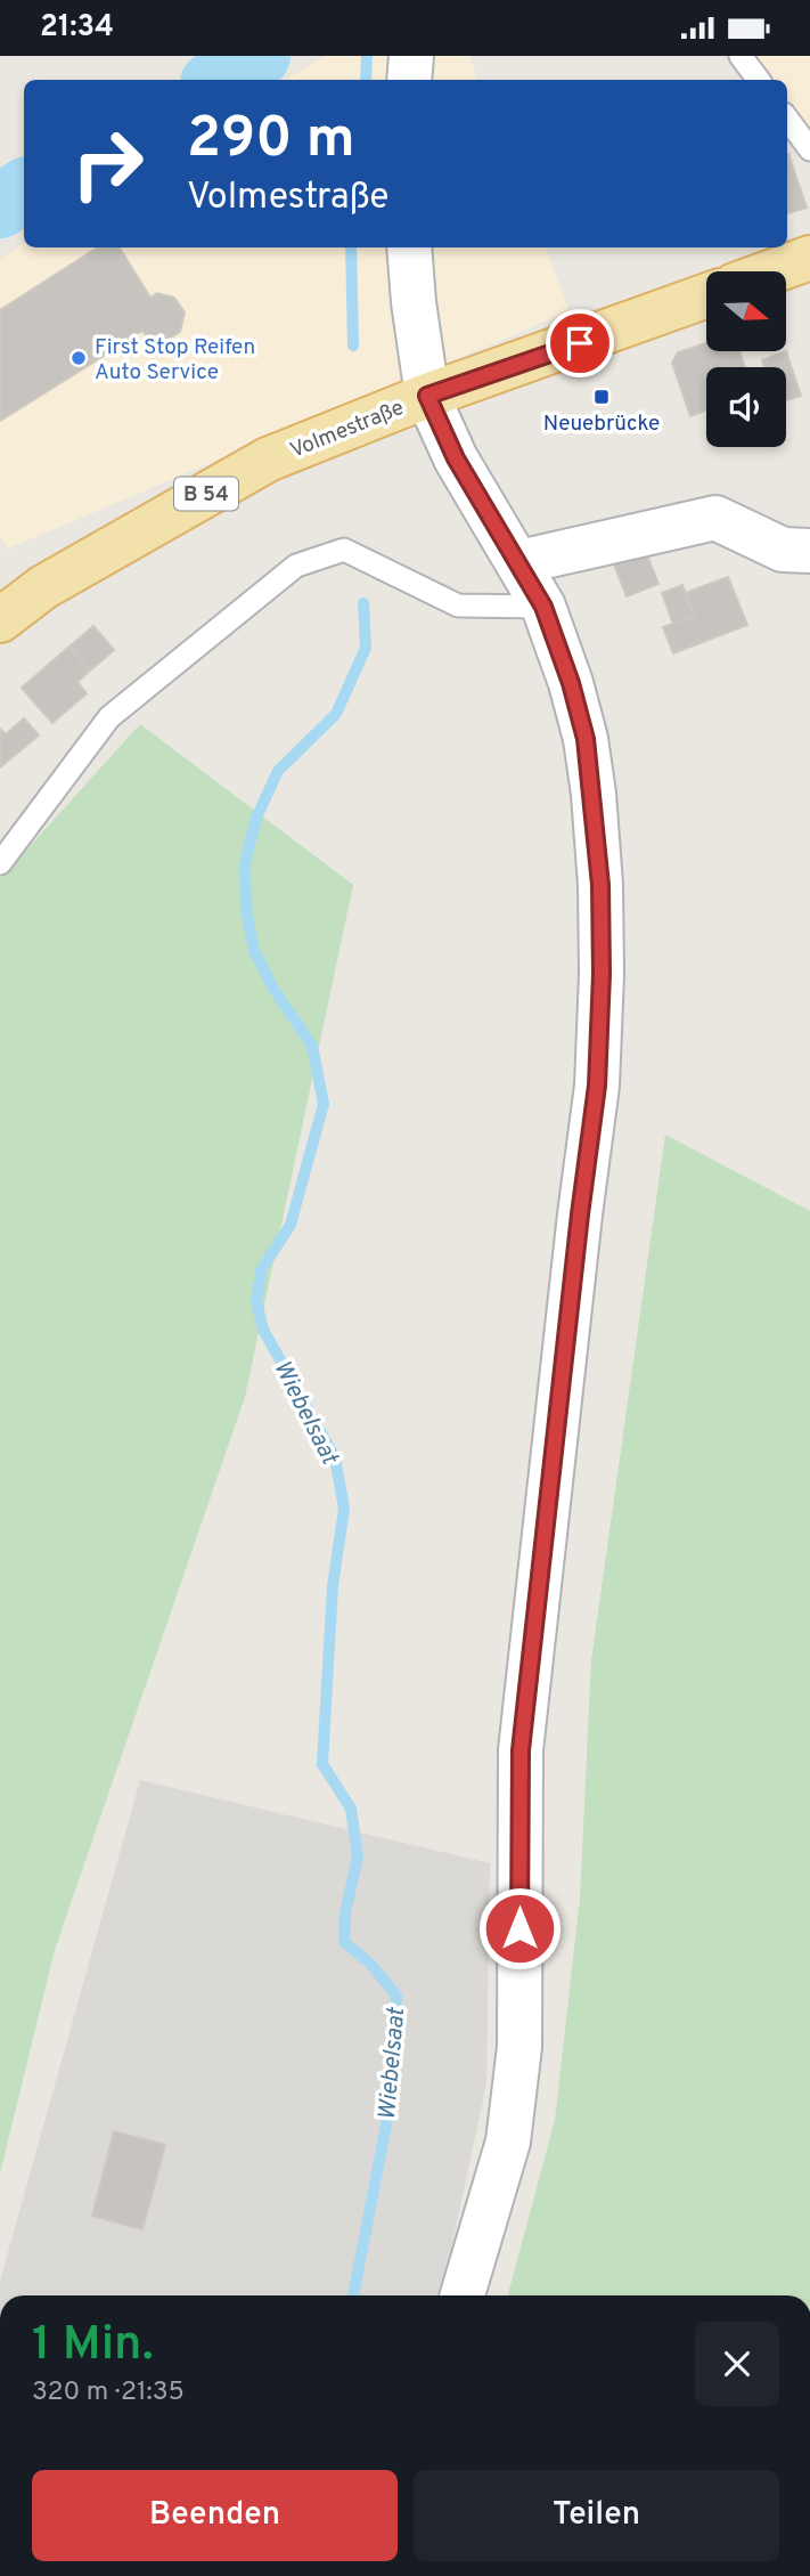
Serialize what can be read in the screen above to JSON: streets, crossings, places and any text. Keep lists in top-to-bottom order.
{
  "streets": {
    "main road": ["Volmestraße", "B 54"]
  },
  "water": ["Wiebelsaat"],
  "places": {
    "other": ["First Stop Reifen Auto Service"],
    "transit": ["Neuebrücke"]
  },
  "north": "right",
  "page": {
    "status": "21:34",
    "turn": ["290 m", "Volmestraße"],
    "heading": ["1 Min.", "320 m · 21:35"],
    "buttons": ["Beenden", "Teilen"]
  }
}
